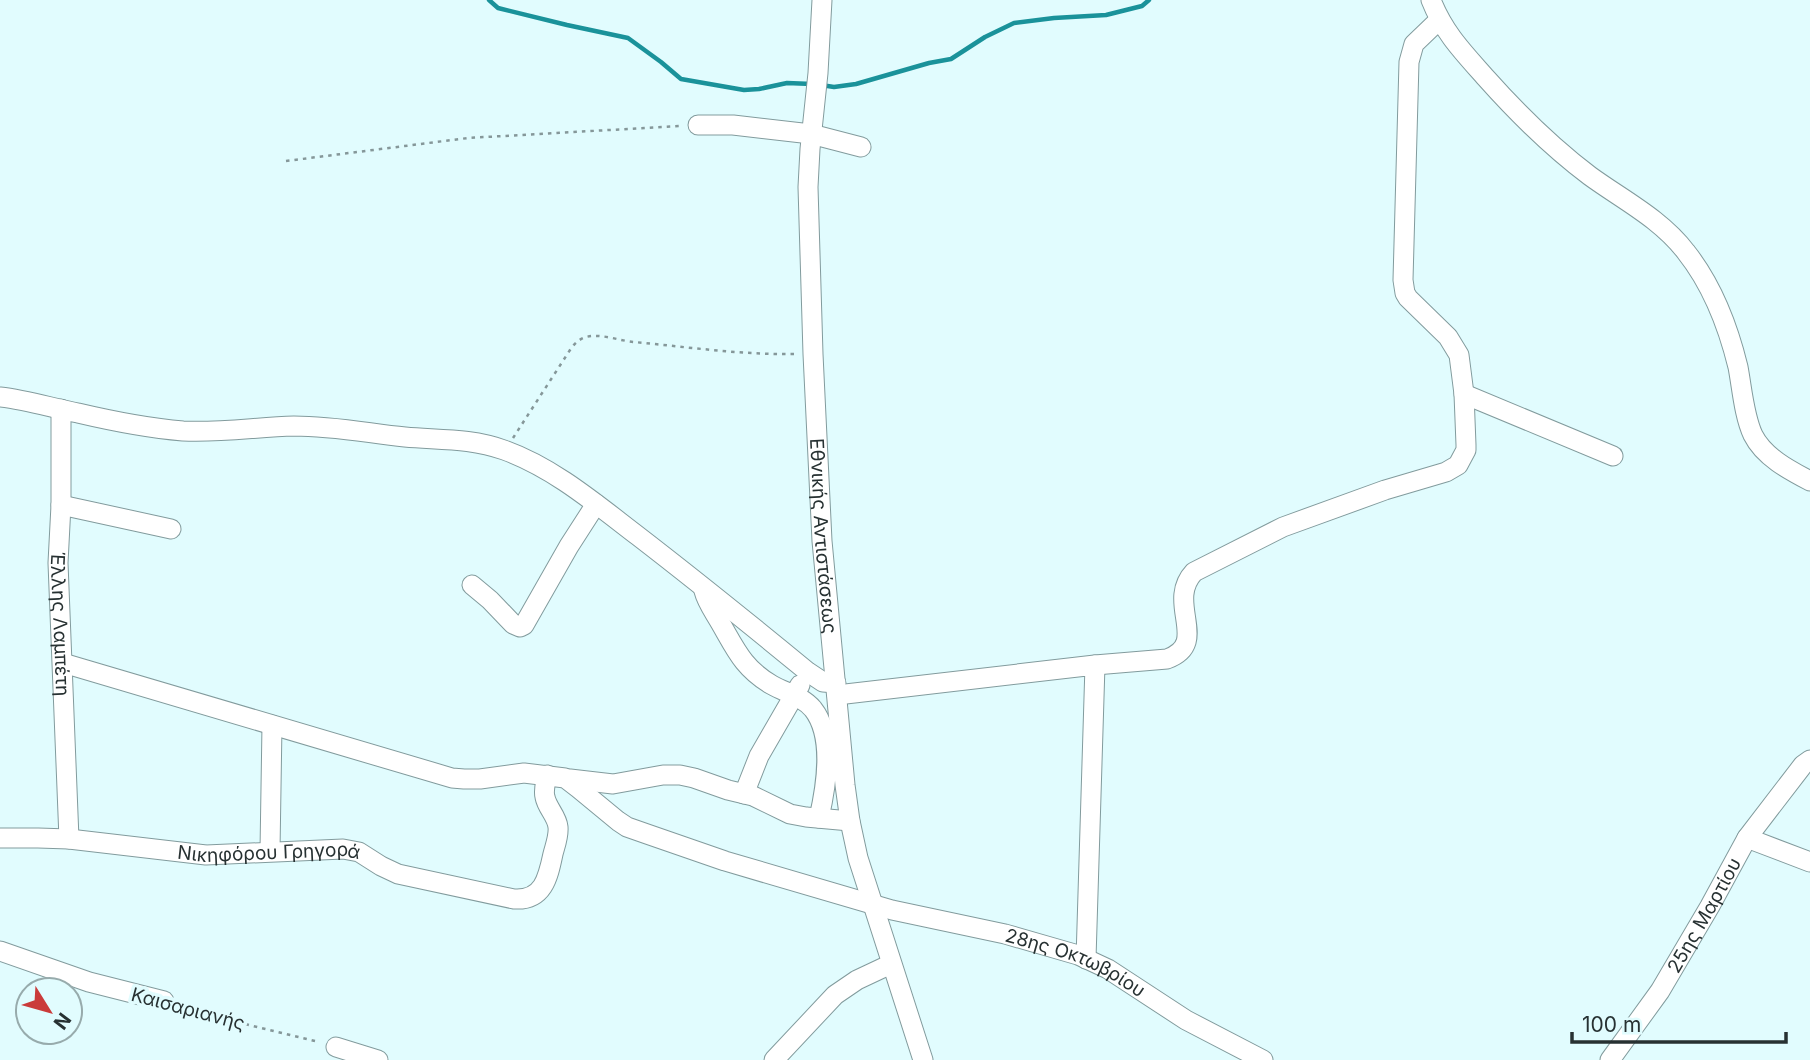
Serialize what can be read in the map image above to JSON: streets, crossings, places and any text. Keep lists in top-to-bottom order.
{
  "streets": {
    "street": [
      "Εθνικής Αντιστάσεως",
      "Έλλης Λαμπέτη",
      "Νικηφόρου Γρηγορά",
      "25ης Μαρτίου",
      "28ης Οκτωβρίου",
      "Καισαριανής"
    ]
  },
  "crossings": [
    ["Εθνικής Αντιστάσεως", "28ης Οκτωβρίου"],
    ["Έλλης Λαμπέτη", "Νικηφόρου Γρηγορά"],
    ["Νικηφόρου Γρηγορά", "28ης Οκτωβρίου"]
  ],
  "scale_bar": "100 m",
  "north": "bottom right"
}
